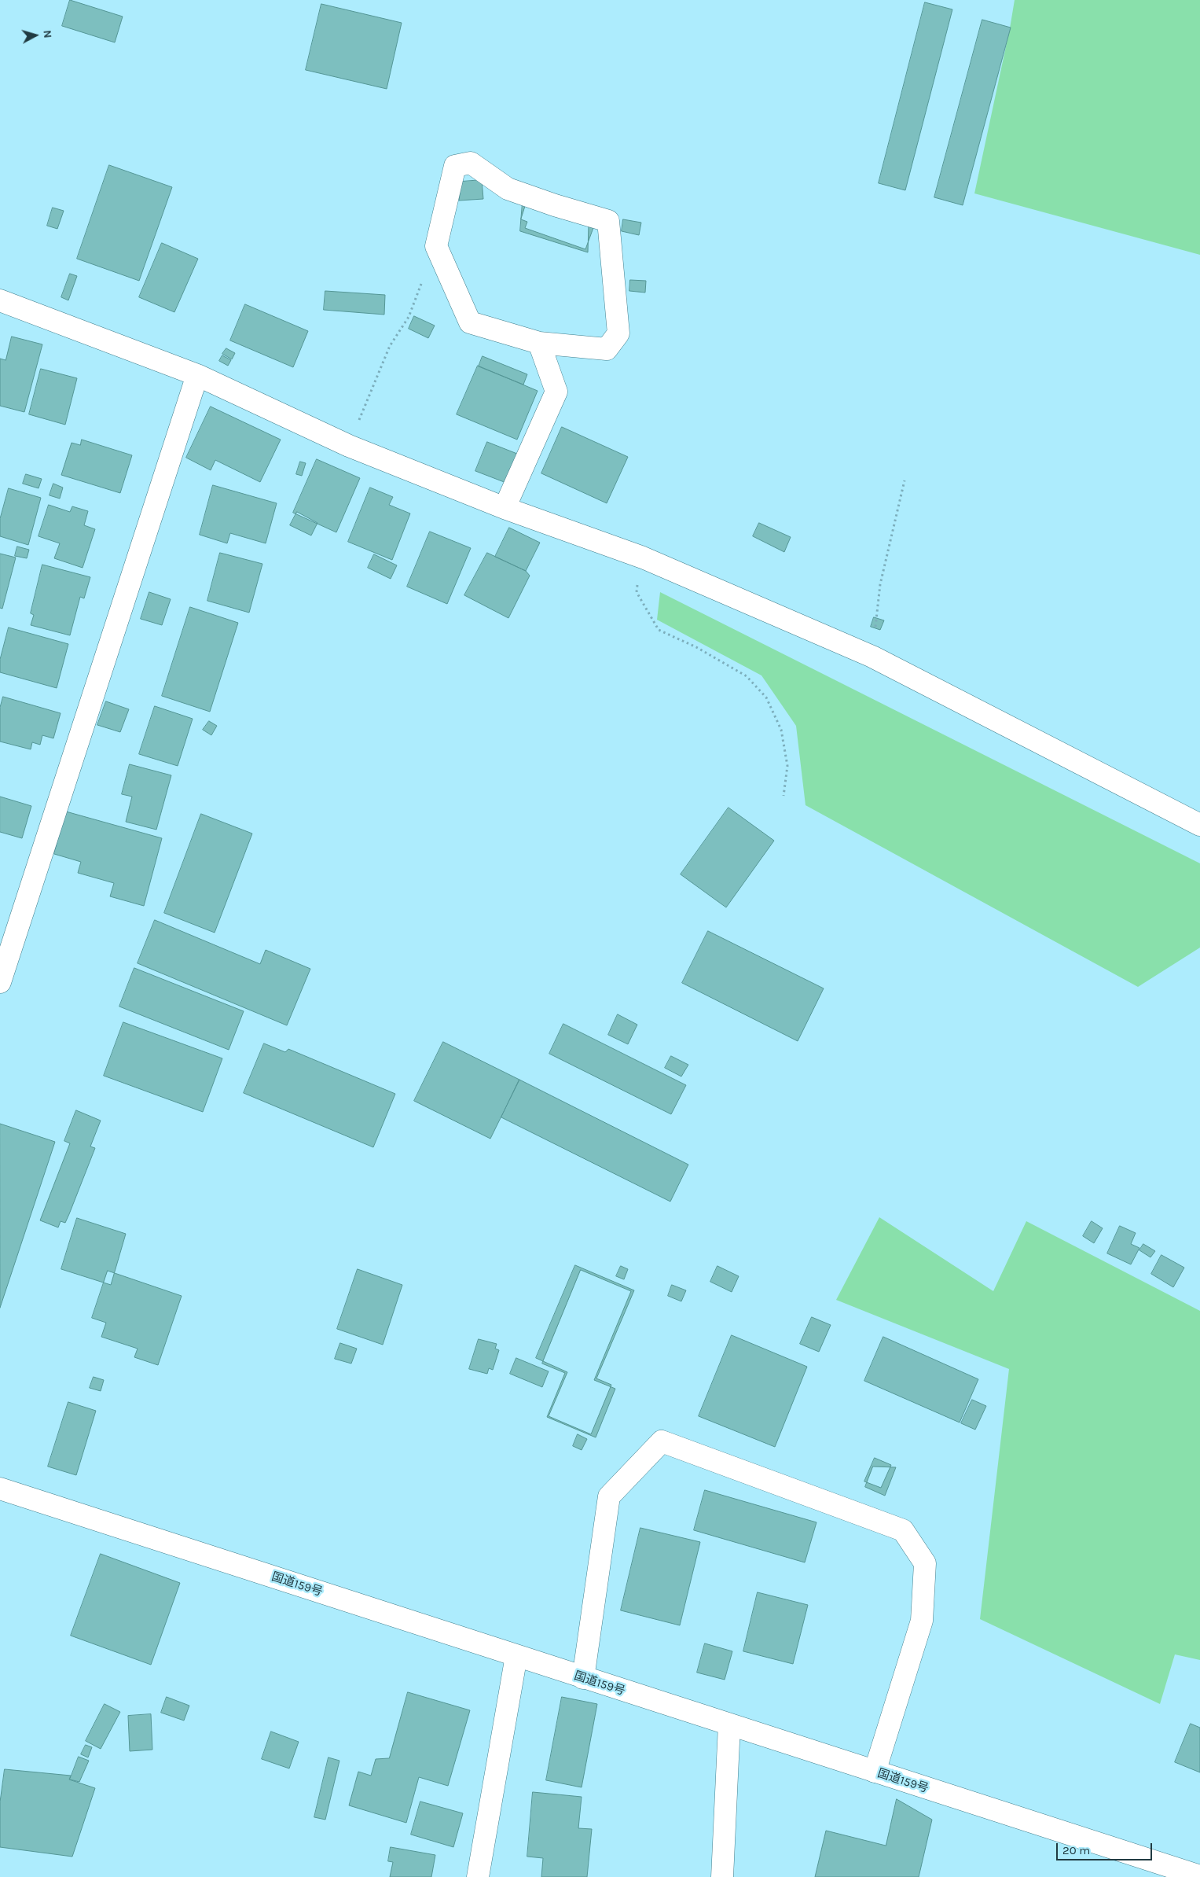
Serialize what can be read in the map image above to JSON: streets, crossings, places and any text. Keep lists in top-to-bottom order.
{
  "streets": {
    "main road": ["国道159号"]
  },
  "scale_bar": "20 m",
  "north": "right"
}
